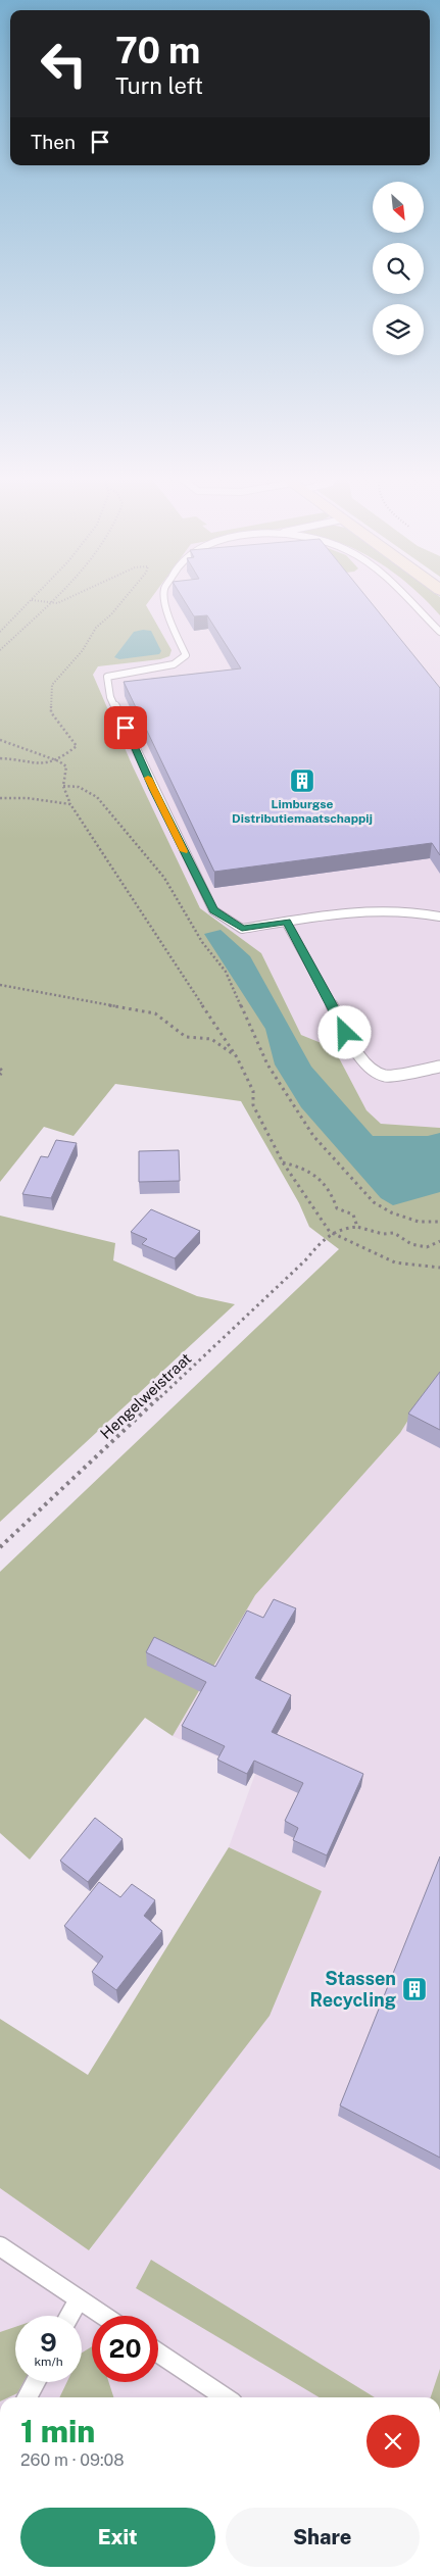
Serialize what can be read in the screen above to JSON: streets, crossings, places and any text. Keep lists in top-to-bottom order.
{
  "streets": {
    "path": ["Hengelweistraat"]
  },
  "places": {
    "building": ["Limburgse Distributiemaatschappij", "Stassen Recycling"]
  },
  "north": "bottom right",
  "page": {
    "turn": ["70 m", "Turn left"],
    "then": "Then",
    "speed": "9 km/h",
    "limit": "20",
    "heading": ["1 min", "260 m · 09:08"],
    "buttons": ["Exit", "Share"]
  }
}
